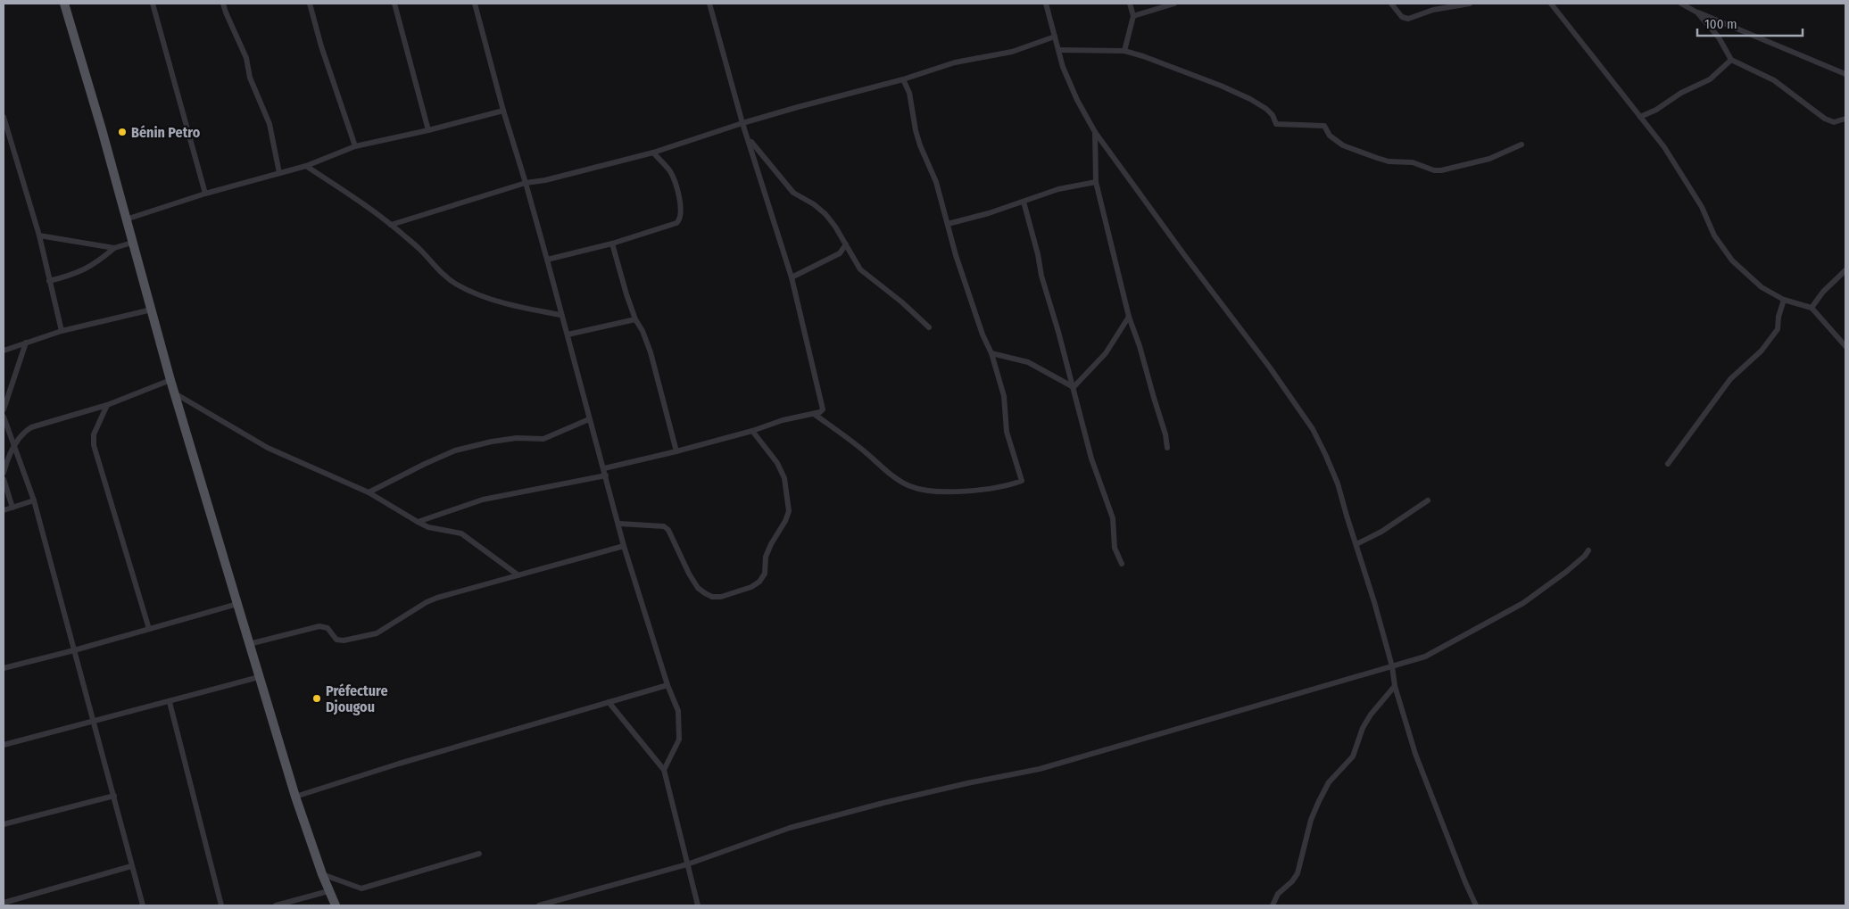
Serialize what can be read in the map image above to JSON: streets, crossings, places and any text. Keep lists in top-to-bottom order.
{
  "places": ["Bénin Petro", "Préfecture Djougou"],
  "scale_bar": "100 m"
}
